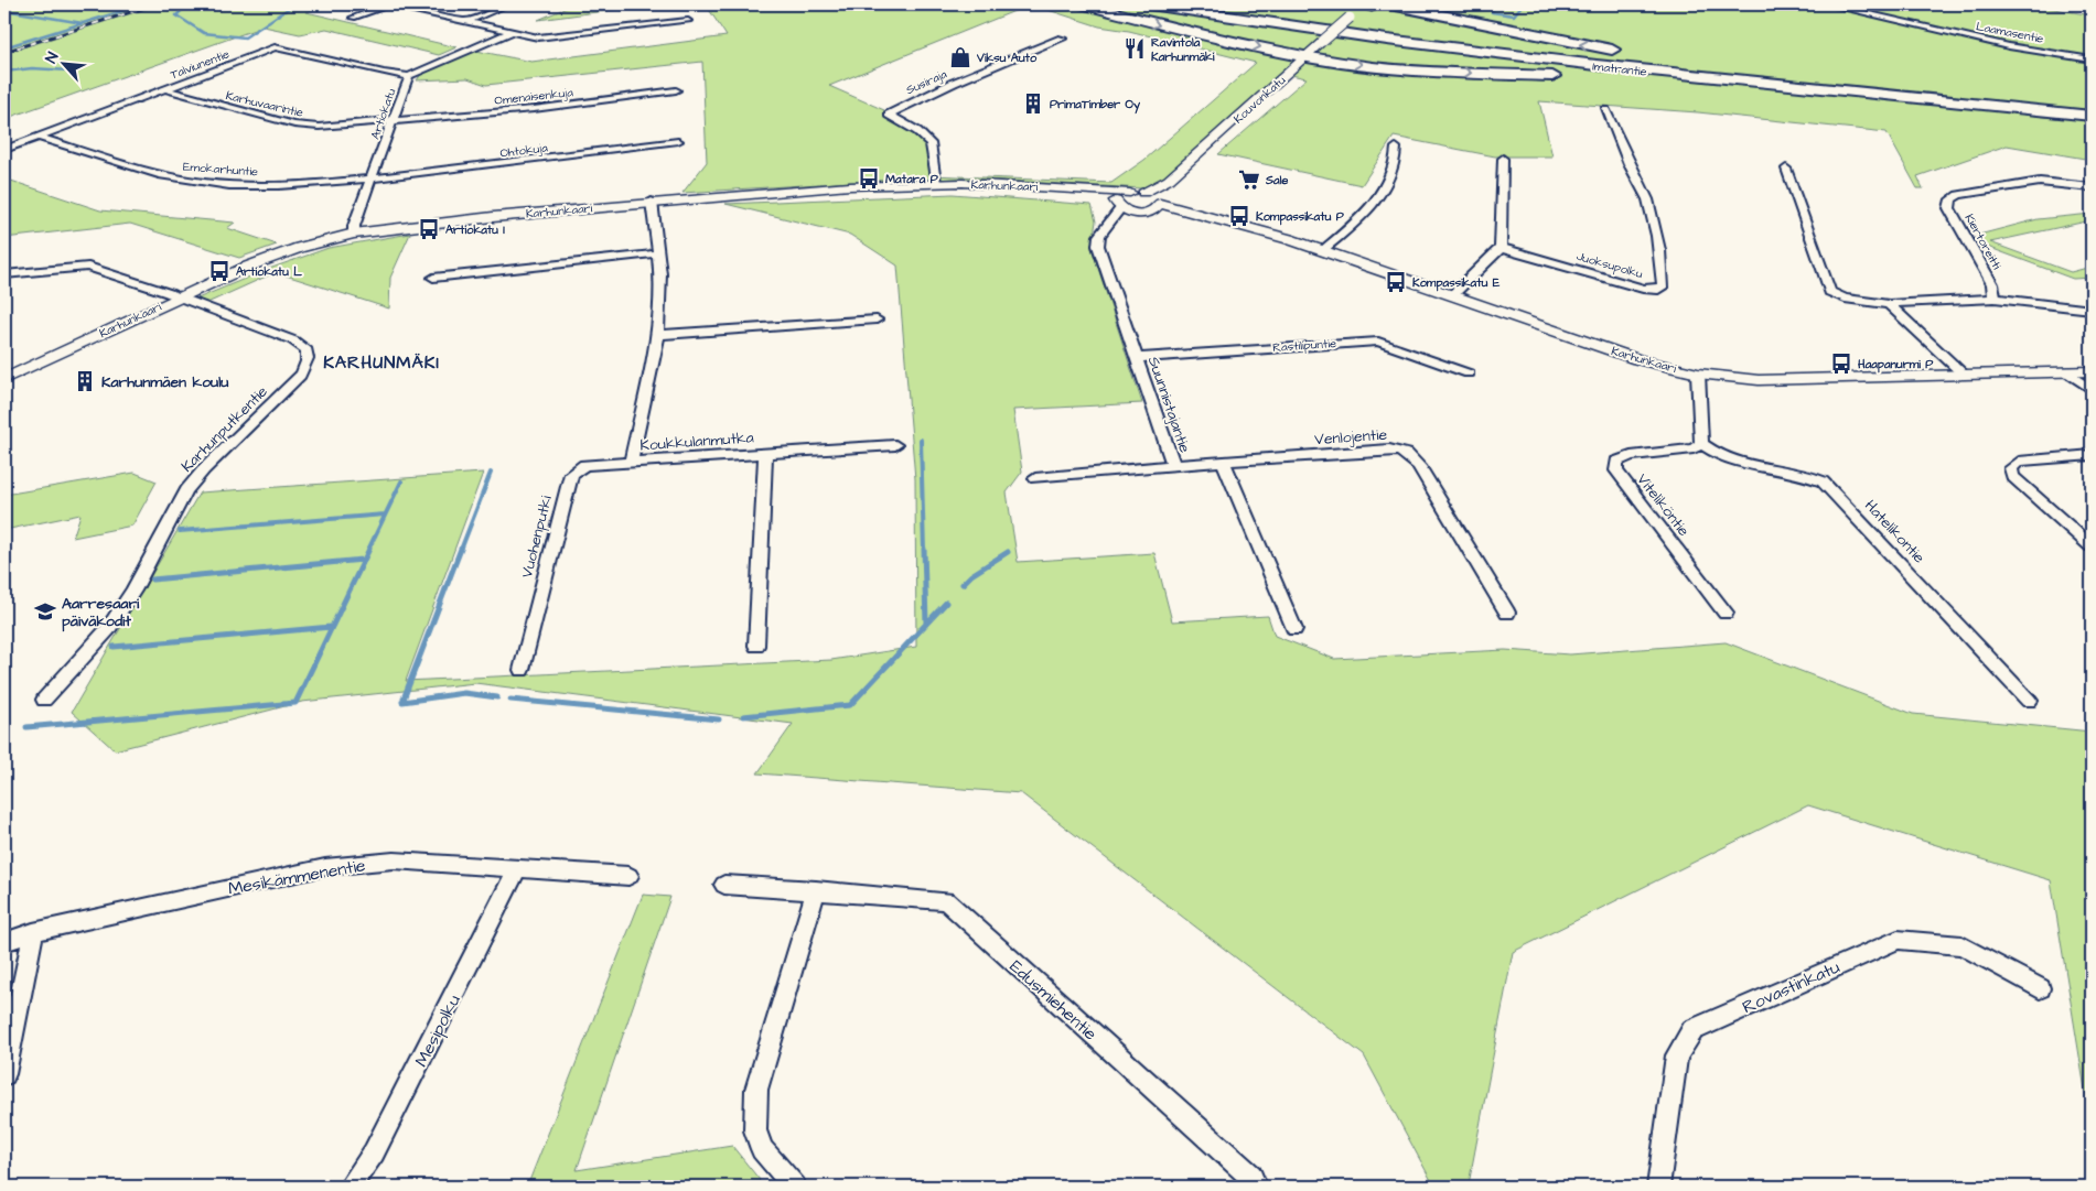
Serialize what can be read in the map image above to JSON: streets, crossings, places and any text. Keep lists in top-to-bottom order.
{
  "streets": {
    "highway": ["Imatrantie"],
    "street": [
      "Laamasentie",
      "Talviunentie",
      "Susiraja",
      "Omenaisenkuja",
      "Kouvonkatu",
      "Karhuvaarintie",
      "Artiokatu",
      "Ohtokuja",
      "Emokarhuntie",
      "Karhunkaari",
      "Kiertoreitti",
      "Juoksupolku",
      "Rastilipuntie",
      "Suunnistajantie",
      "Karhunputkentie",
      "Venlojentie",
      "Koukkulanmutka",
      "Viteliköntie",
      "Hatelikontie",
      "Vuohenputki",
      "Mesikämmenentie",
      "Rovastinkatu",
      "Edusmiehentie",
      "Mesipolku"
    ]
  },
  "crossings": [
    ["Talviunentie", "Karhuvaarintie"],
    ["Talviunentie", "Artiokatu"],
    ["Talviunentie", "Emokarhuntie"],
    ["Susiraja", "Karhunkaari"],
    ["Omenaisenkuja", "Karhuvaarintie"],
    ["Omenaisenkuja", "Artiokatu"],
    ["Kouvonkatu", "Karhunkaari"],
    ["Kouvonkatu", "Suunnistajantie"],
    ["Karhuvaarintie", "Artiokatu"],
    ["Artiokatu", "Ohtokuja"],
    ["Artiokatu", "Emokarhuntie"],
    ["Artiokatu", "Karhunkaari"],
    ["Ohtokuja", "Emokarhuntie"],
    ["Karhunkaari", "Suunnistajantie"],
    ["Karhunkaari", "Karhunputkentie"],
    ["Karhunkaari", "Koukkulanmutka"],
    ["Rastilipuntie", "Suunnistajantie"],
    ["Suunnistajantie", "Venlojentie"],
    ["Koukkulanmutka", "Vuohenputki"],
    ["Viteliköntie", "Hatelikontie"],
    ["Mesikämmenentie", "Mesipolku"]
  ],
  "districts": ["KARHUNMÄKI"],
  "places": {
    "restaurant": ["Ravintola Karhunmäki"],
    "shop": ["Viksu Auto"],
    "building": ["PrimaTimber Oy", "Karhunmäen koulu"],
    "bus stop": [
      "Matara P",
      "Kompassikatu P",
      "Artiokatu I",
      "Artiokatu L",
      "Kompassikatu E",
      "Haapanurmi P"
    ],
    "supermarket": ["Sale"],
    "school or university": ["Aarresaari päiväkodit"]
  },
  "north": "top left"
}
